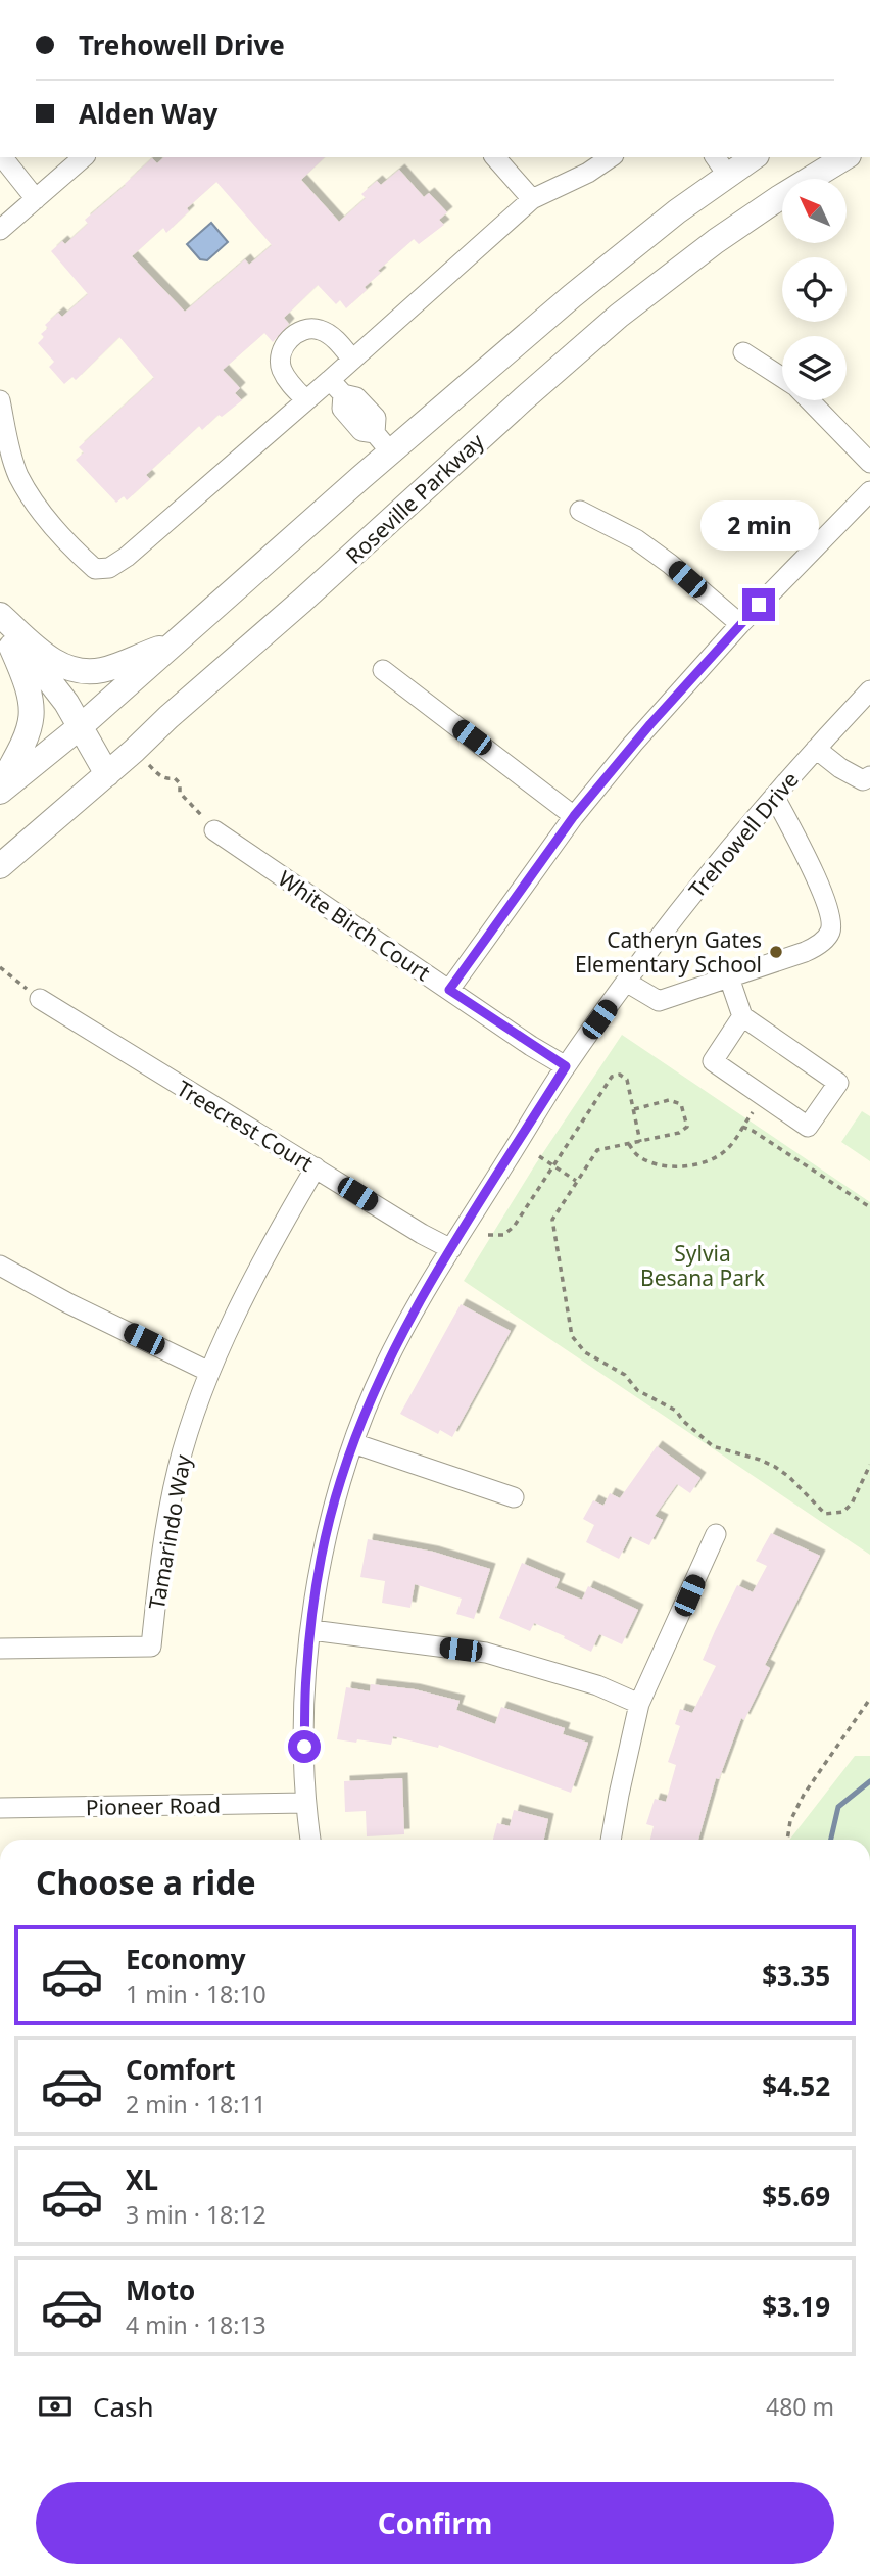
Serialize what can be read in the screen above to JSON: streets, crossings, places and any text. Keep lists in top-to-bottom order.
{
  "streets": {
    "main road": ["Roseville Parkway"],
    "street": [
      "Trehowell Drive",
      "White Birch Court",
      "Treecrest Court",
      "Tamarindo Way",
      "Pioneer Road"
    ]
  },
  "crossings": [
    ["Trehowell Drive", "White Birch Court"],
    ["Trehowell Drive", "Treecrest Court"],
    ["Trehowell Drive", "Pioneer Road"],
    ["Treecrest Court", "Tamarindo Way"]
  ],
  "parks": ["Sylvia Besana Park"],
  "places": ["Catheryn Gates Elementary School"],
  "north": "top left",
  "page": {
    "banner": ["Trehowell Drive", "Alden Way"],
    "bubble": "2 min",
    "heading": "Choose a ride",
    "list": [
      {
        "name": "Economy",
        "note": "1 min · 18:10",
        "value": "$3.35"
      },
      {
        "name": "Comfort",
        "note": "2 min · 18:11",
        "value": "$4.52"
      },
      {
        "name": "XL",
        "note": "3 min · 18:12",
        "value": "$5.69"
      },
      {
        "name": "Moto",
        "note": "4 min · 18:13",
        "value": "$3.19"
      }
    ],
    "pay": ["Cash", "480 m"],
    "buttons": "Confirm"
  }
}
